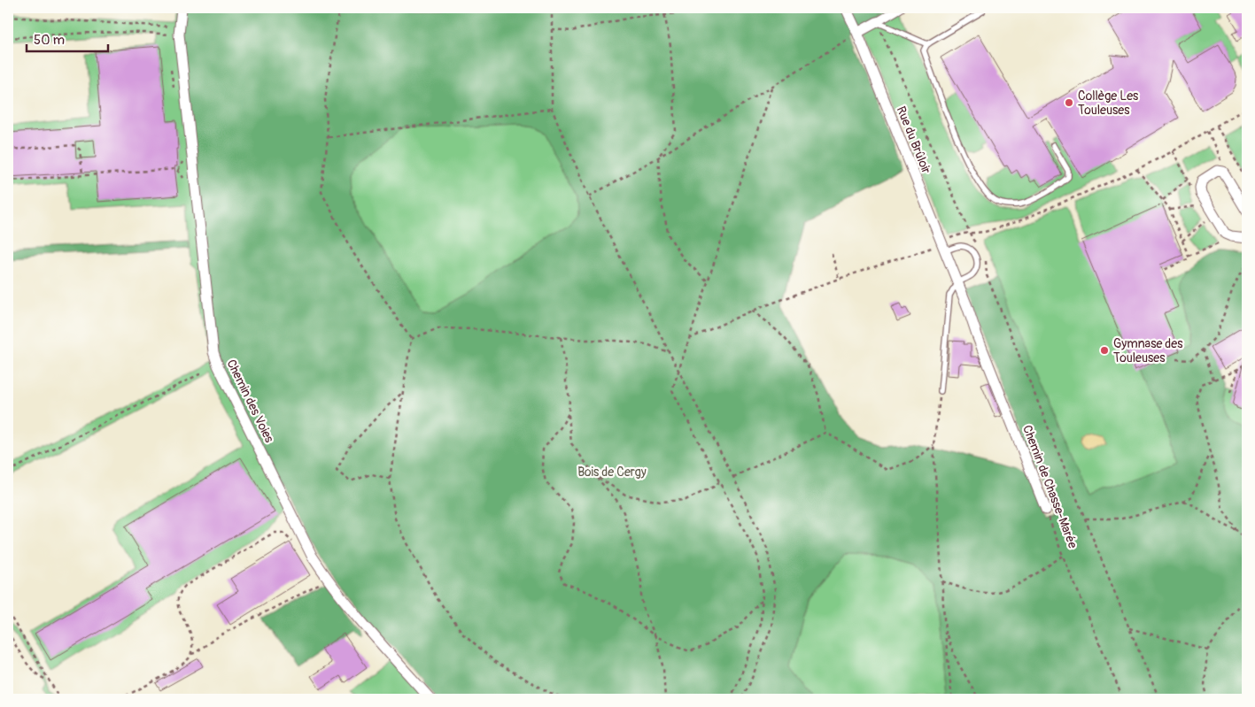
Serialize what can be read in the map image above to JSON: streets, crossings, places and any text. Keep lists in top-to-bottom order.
{
  "streets": {
    "street": ["Rue du Brûloir", "Chemin des Voies", "Chemin de Chasse-Marée"]
  },
  "crossings": [
    ["Rue du Brûloir", "Chemin de Chasse-Marée"]
  ],
  "parks": ["Bois de Cergy"],
  "places": ["Collège Les Touleuses", "Gymnase des Touleuses"],
  "scale_bar": "50 m"
}
